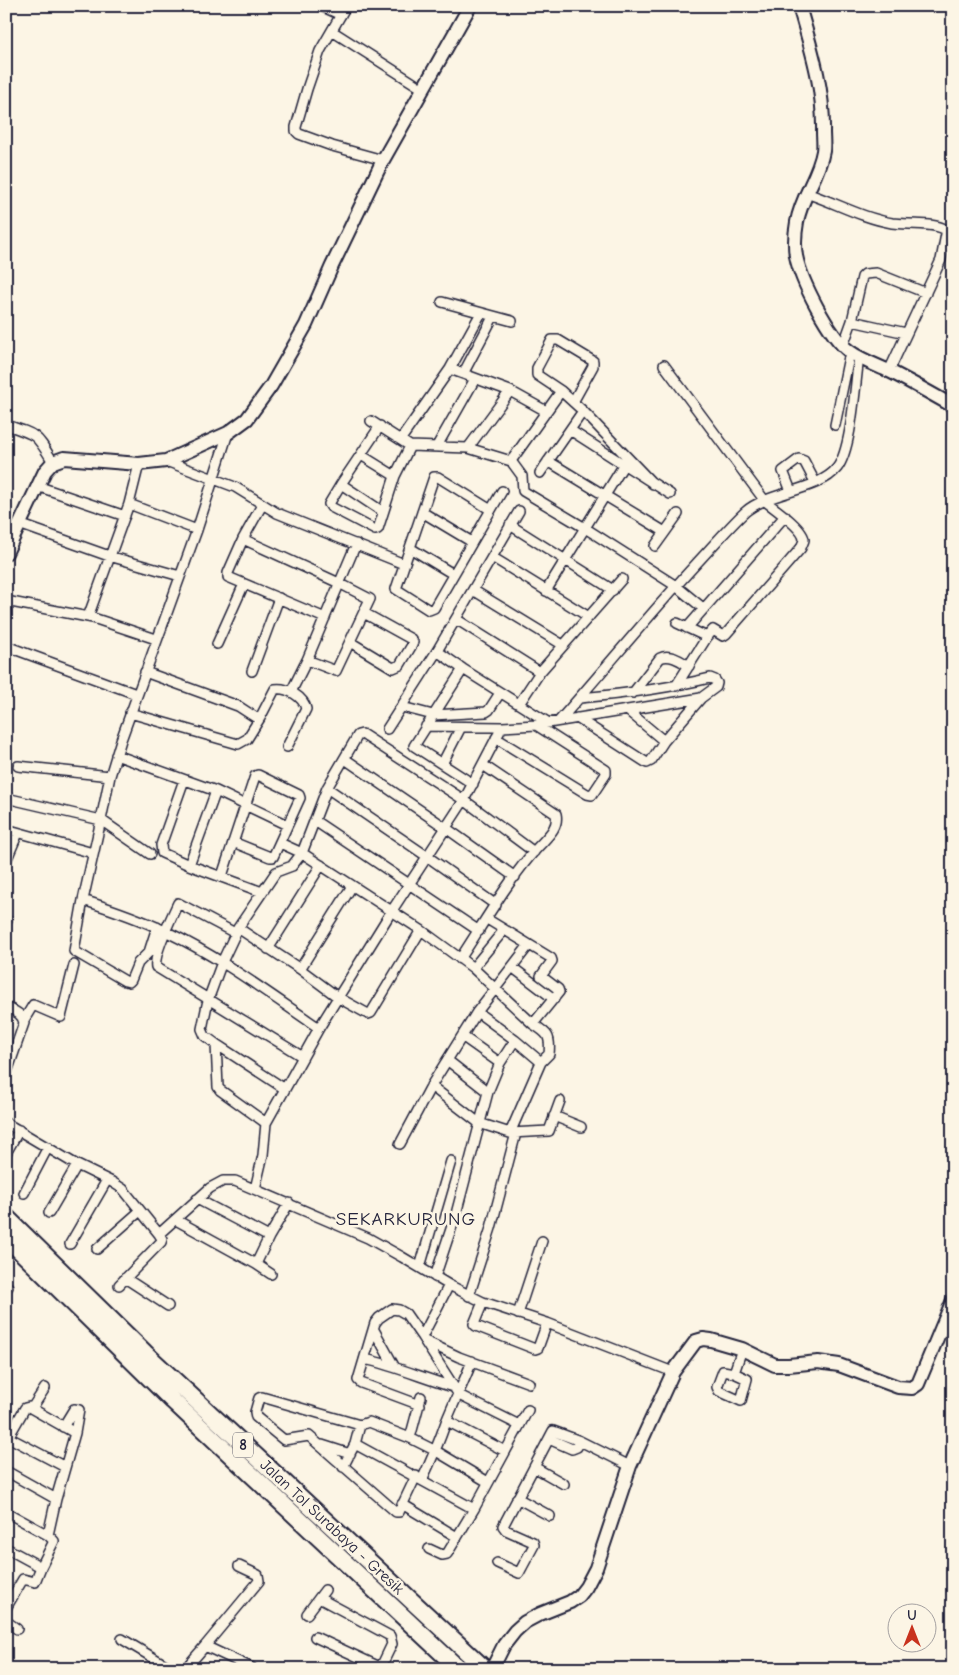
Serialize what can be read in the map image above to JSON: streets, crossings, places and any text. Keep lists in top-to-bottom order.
{
  "streets": {
    "highway": ["8", "Jalan Tol Surabaya - Gresik"]
  },
  "districts": ["SEKARKURUNG"],
  "north": "top"
}
